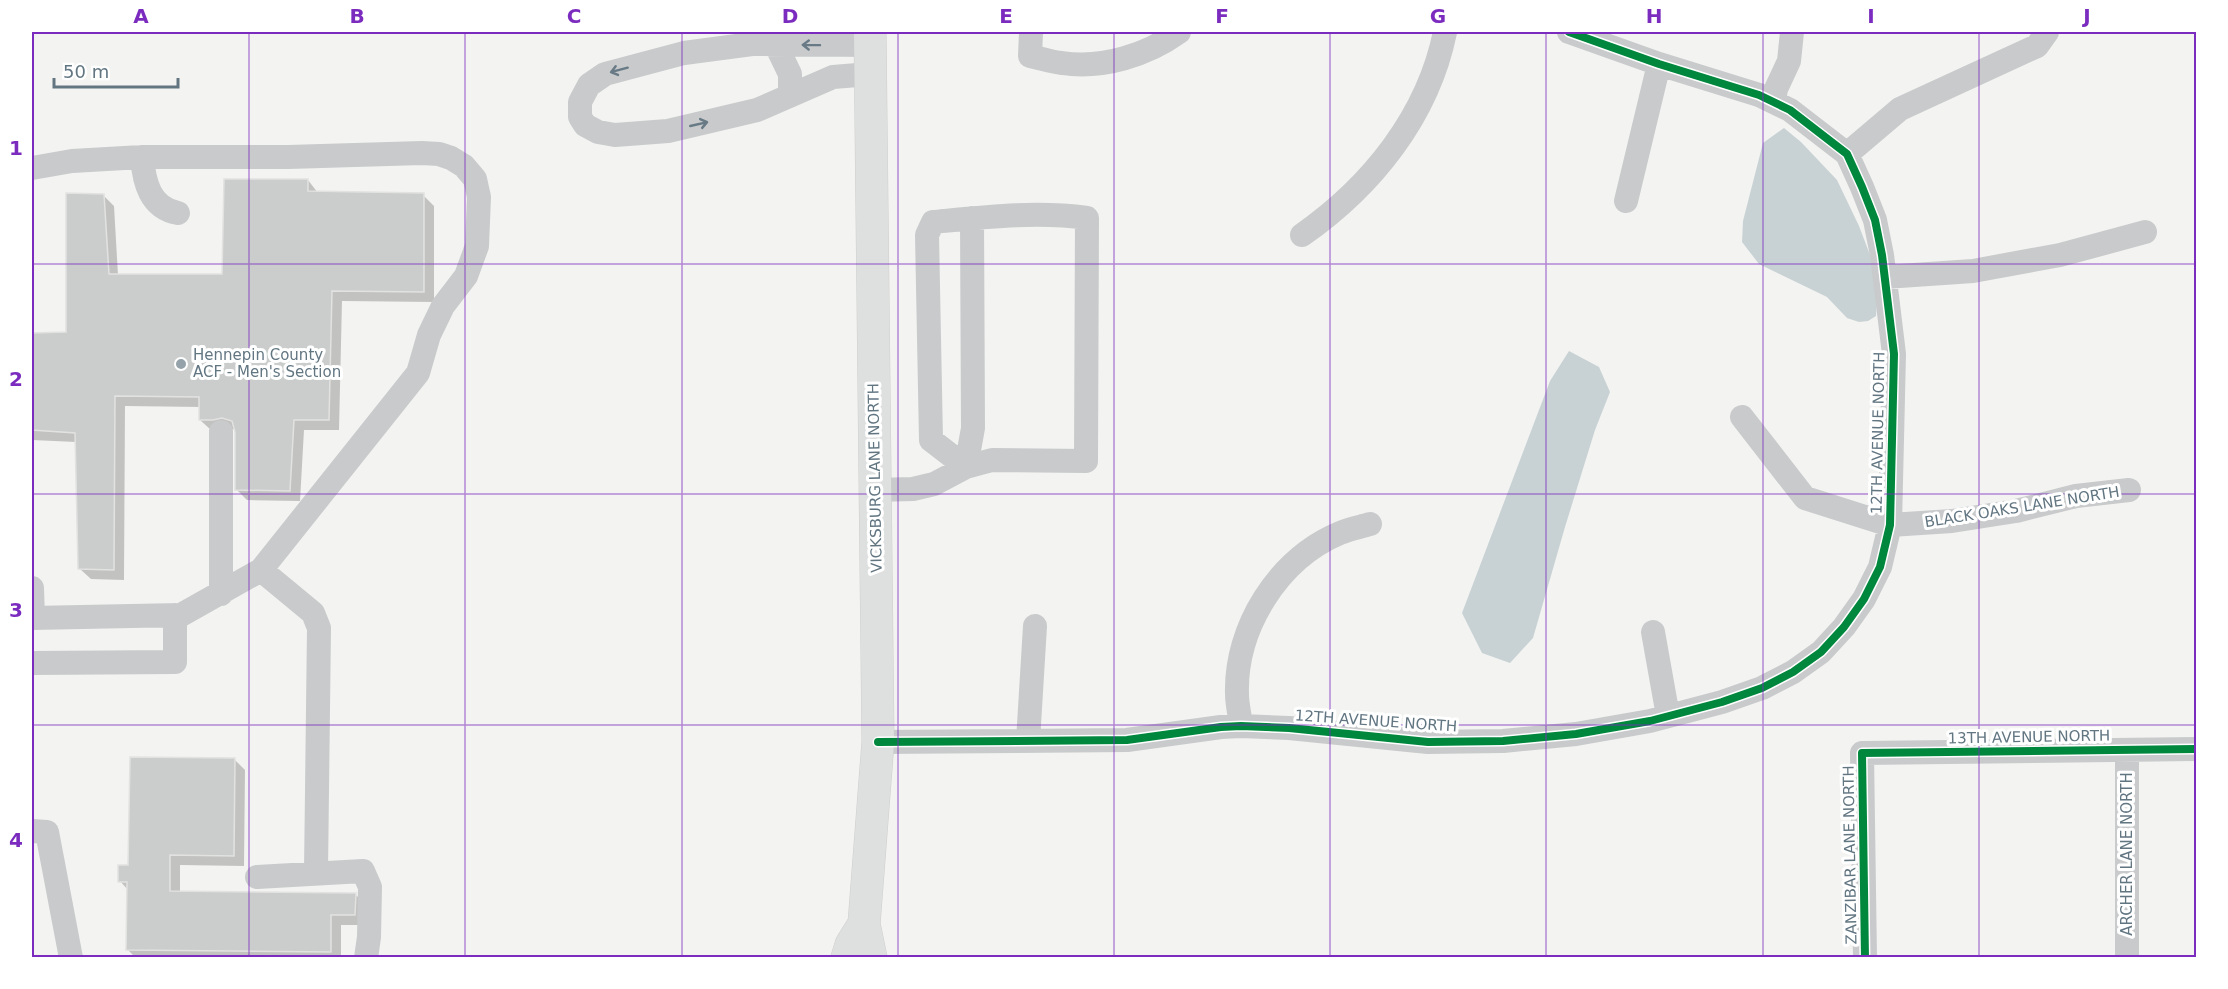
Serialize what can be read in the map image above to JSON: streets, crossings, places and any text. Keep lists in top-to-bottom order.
{
  "streets": {
    "main road": ["VICKSBURG LANE NORTH"],
    "street": [
      "12TH AVENUE NORTH",
      "BLACK OAKS LANE NORTH",
      "13TH AVENUE NORTH",
      "ARCHER LANE NORTH",
      "ZANZIBAR LANE NORTH"
    ]
  },
  "crossings": [
    ["12TH AVENUE NORTH", "VICKSBURG LANE NORTH"],
    ["12TH AVENUE NORTH", "BLACK OAKS LANE NORTH"],
    ["13TH AVENUE NORTH", "ARCHER LANE NORTH"],
    ["13TH AVENUE NORTH", "ZANZIBAR LANE NORTH"]
  ],
  "places": ["Hennepin County ACF - Men's Section"],
  "scale_bar": "50 m",
  "grid": {
    "columns": [
      "A",
      "B",
      "C",
      "D",
      "E",
      "F",
      "G",
      "H",
      "I",
      "J"
    ],
    "rows": [
      "1",
      "2",
      "3",
      "4"
    ]
  }
}
